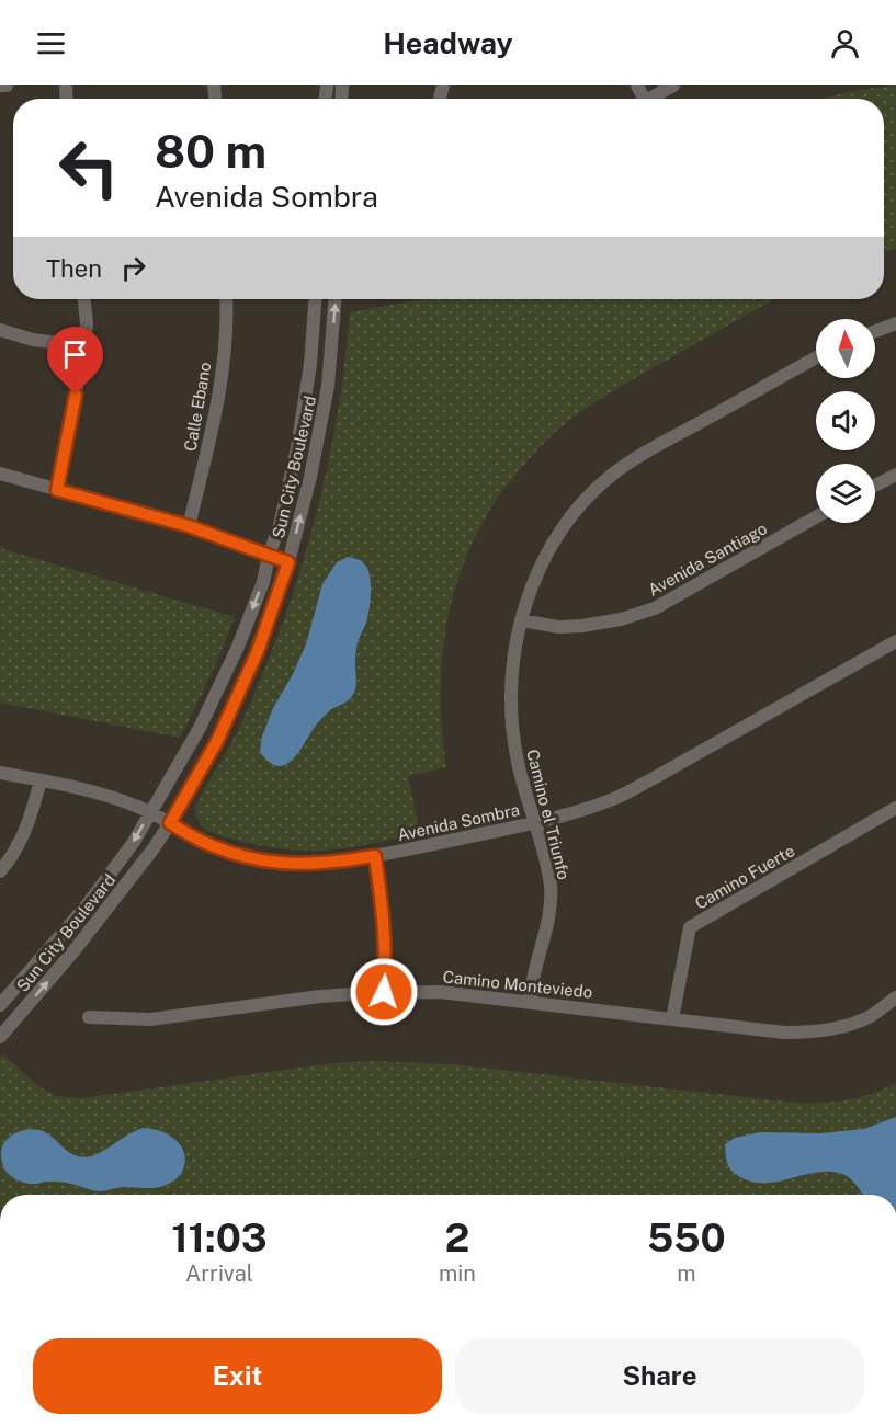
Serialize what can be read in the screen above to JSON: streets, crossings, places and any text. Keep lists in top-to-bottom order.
{
  "streets": {
    "street": [
      "Calle Ebano",
      "Sun City Boulevard",
      "Avenida Santiago",
      "Camino el Triunfo",
      "Avenida Sombra",
      "Camino Fuerte",
      "Camino Monteviedo"
    ]
  },
  "crossings": [
    ["Sun City Boulevard", "Avenida Sombra"],
    ["Avenida Santiago", "Camino el Triunfo"],
    ["Camino el Triunfo", "Avenida Sombra"],
    ["Camino el Triunfo", "Camino Monteviedo"],
    ["Camino Fuerte", "Camino Monteviedo"]
  ],
  "north": "top",
  "page": {
    "header": "Headway",
    "turn": ["80 m", "Avenida Sombra"],
    "then": "Then",
    "eta": [
      "11:03",
      "Arrival",
      "2",
      "min",
      "550",
      "m"
    ],
    "buttons": ["Exit", "Share"]
  }
}
